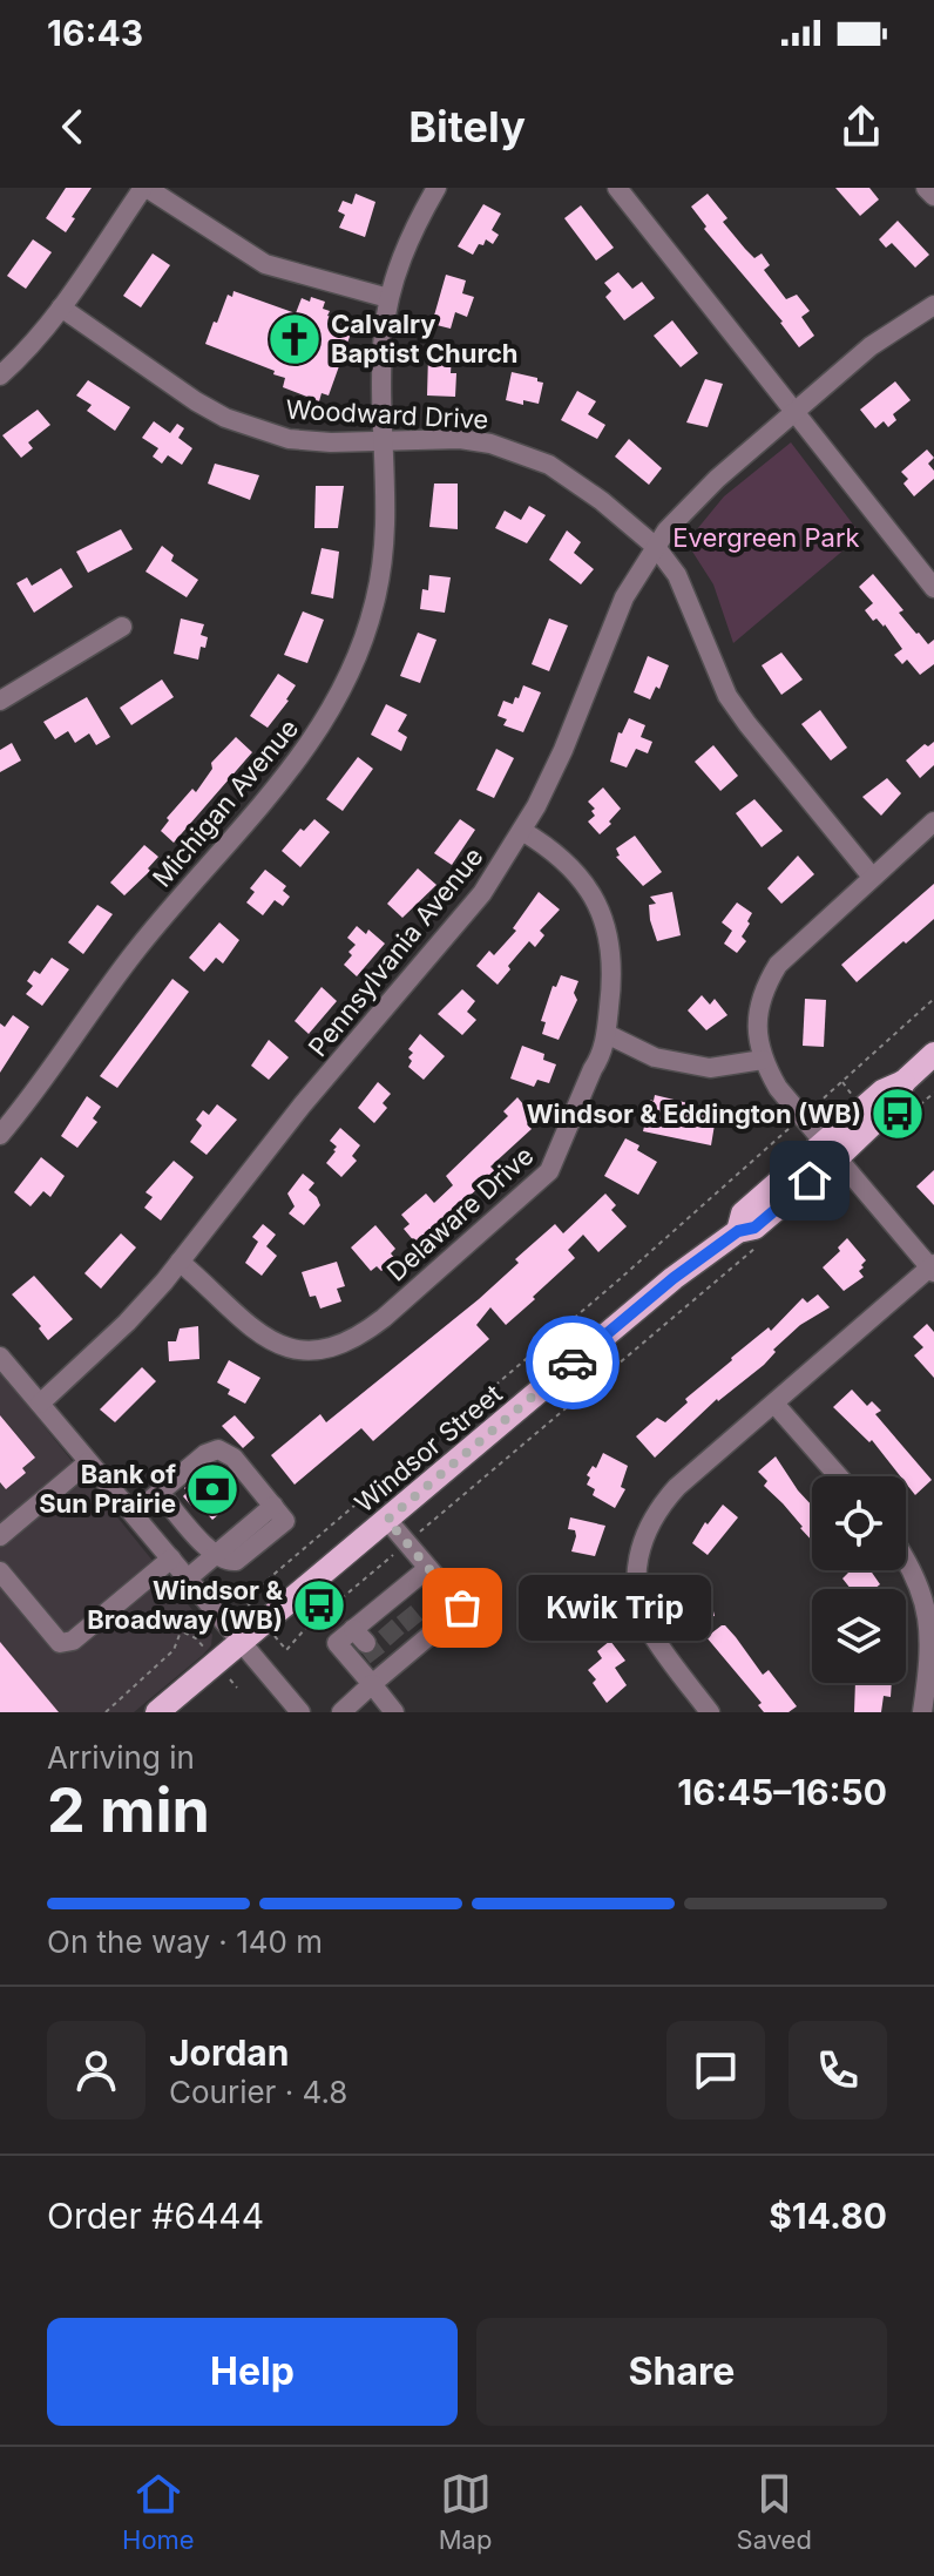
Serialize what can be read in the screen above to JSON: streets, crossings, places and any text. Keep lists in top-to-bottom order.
{
  "streets": {
    "main road": ["Windsor Street"],
    "street": [
      "Woodward Drive",
      "Michigan Avenue",
      "Pennsylvania Avenue",
      "Delaware Drive"
    ]
  },
  "crossings": [
    ["Woodward Drive", "Michigan Avenue"],
    ["Woodward Drive", "Pennsylvania Avenue"],
    ["Pennsylvania Avenue", "Delaware Drive"]
  ],
  "parks": ["Evergreen Park"],
  "places": {
    "church": ["Calvalry Baptist Church"],
    "bus stop": ["Windsor & Eddington (WB)", "Windsor & Broadway (WB)"],
    "bank": ["Bank of Sun Prairie"],
    "other": ["Kwik Trip"]
  },
  "page": {
    "status": "16:43",
    "header": "Bitely",
    "bubble": "Kwik Trip",
    "heading": ["2 min", "Arriving in", "16:45–16:50"],
    "panel": [
      "Jordan",
      "Courier · 4.8",
      "Order #6444",
      "$14.80"
    ],
    "bar": "On the way · 140 m",
    "buttons": ["Help", "Share"],
    "tabs": ["Home", "Map", "Saved"]
  }
}
